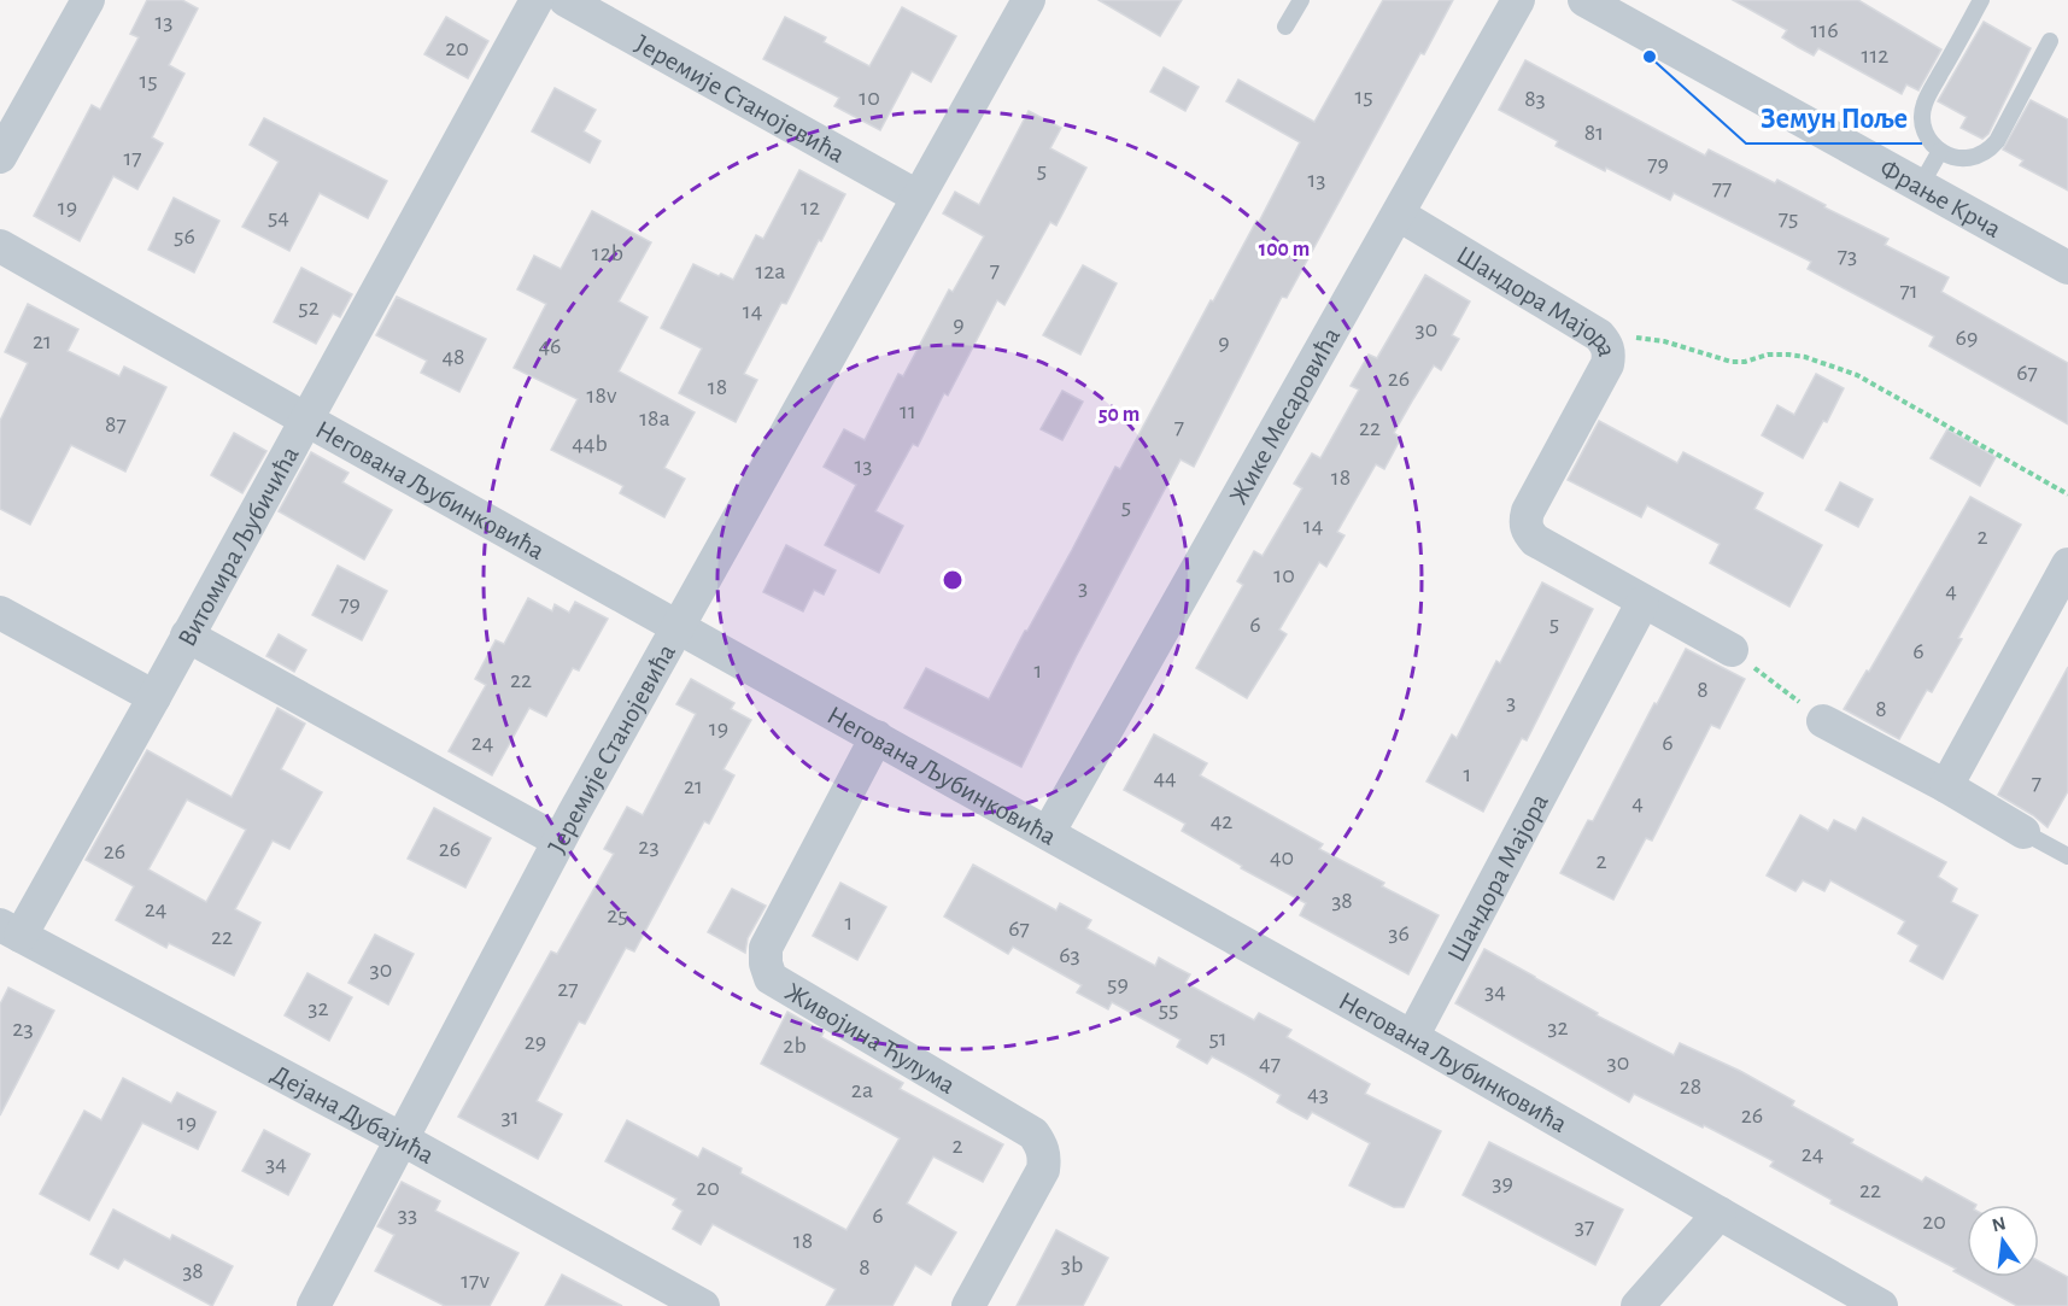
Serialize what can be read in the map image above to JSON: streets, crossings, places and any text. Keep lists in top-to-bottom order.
{
  "streets": {
    "street": [
      "Јеремије Станојевића",
      "Фрање Крча",
      "Шандора Мајора",
      "Жике Месаровића",
      "Негована Љубинковића",
      "Витомира Љубичића",
      "Живојина Ћулума",
      "Дејана Дубајића"
    ]
  },
  "crossings": [
    ["Јеремије Станојевића", "Негована Љубинковића"],
    ["Јеремије Станојевића", "Дејана Дубајића"],
    ["Шандора Мајора", "Жике Месаровића"],
    ["Шандора Мајора", "Негована Љубинковића"],
    ["Жике Месаровића", "Негована Љубинковића"],
    ["Негована Љубинковића", "Витомира Љубичића"],
    ["Негована Љубинковића", "Живојина Ћулума"],
    ["Витомира Љубичића", "Дејана Дубајића"]
  ],
  "places": ["Земун Поље"],
  "house_numbers": [
    "13",
    "116",
    "20",
    "112",
    "15",
    "15",
    "10",
    "83",
    "81",
    "17",
    "79",
    "5",
    "13",
    "77",
    "19",
    "12",
    "54",
    "75",
    "56",
    "12b",
    "73",
    "7",
    "12a",
    "71",
    "52",
    "14",
    "9",
    "30",
    "69",
    "21",
    "9",
    "46",
    "48",
    "67",
    "26",
    "18",
    "18v",
    "11",
    "18a",
    "87",
    "7",
    "22",
    "44b",
    "13",
    "18",
    "5",
    "14",
    "2",
    "10",
    "3",
    "4",
    "79",
    "5",
    "6",
    "6",
    "1",
    "22",
    "8",
    "3",
    "8",
    "19",
    "24",
    "6",
    "1",
    "44",
    "7",
    "21",
    "4",
    "42",
    "23",
    "26",
    "26",
    "40",
    "2",
    "38",
    "24",
    "25",
    "1",
    "67",
    "36",
    "22",
    "63",
    "30",
    "59",
    "27",
    "34",
    "32",
    "55",
    "32",
    "23",
    "51",
    "29",
    "2b",
    "30",
    "47",
    "28",
    "2a",
    "43",
    "26",
    "31",
    "19",
    "2",
    "24",
    "34",
    "39",
    "20",
    "22",
    "33",
    "6",
    "20",
    "37",
    "18",
    "3b",
    "8",
    "38",
    "17v"
  ],
  "north": "top",
  "rings": ["100 m", "50 m"]
}
